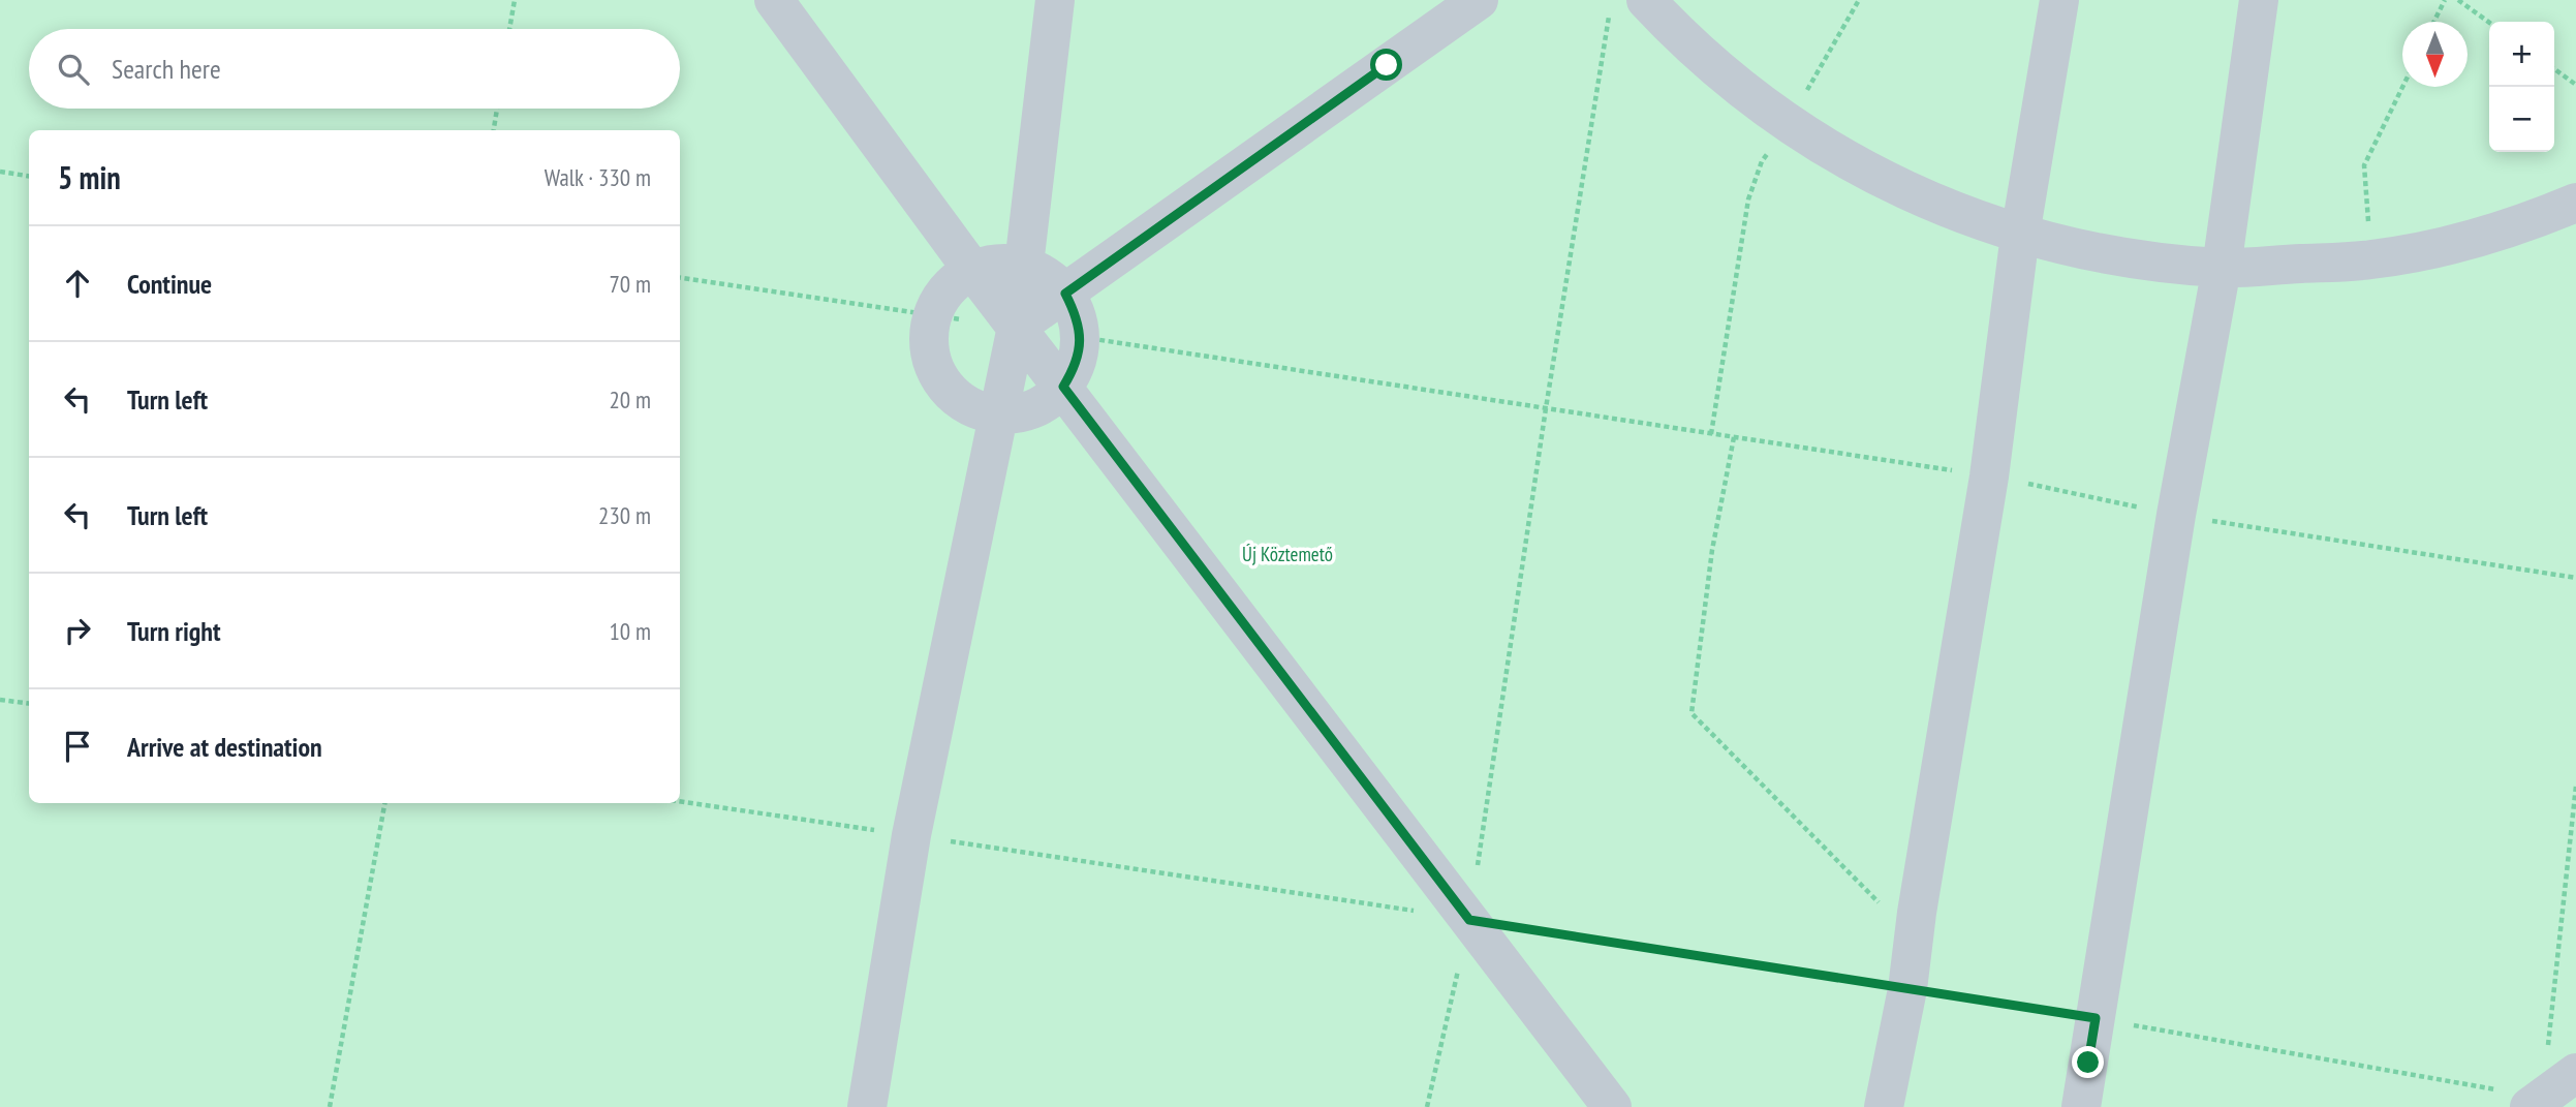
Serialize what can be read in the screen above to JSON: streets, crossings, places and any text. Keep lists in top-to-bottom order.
{
  "parks": ["Új Köztemető"],
  "north": "bottom",
  "page": {
    "map_buttons": ["+", "−"],
    "search": "Search here",
    "heading": ["5 min", "Walk · 330 m"],
    "list": [
      ["Continue", "70 m"],
      ["Turn left", "20 m"],
      ["Turn left", "230 m"],
      ["Turn right", "10 m"],
      "Arrive at destination"
    ]
  }
}
